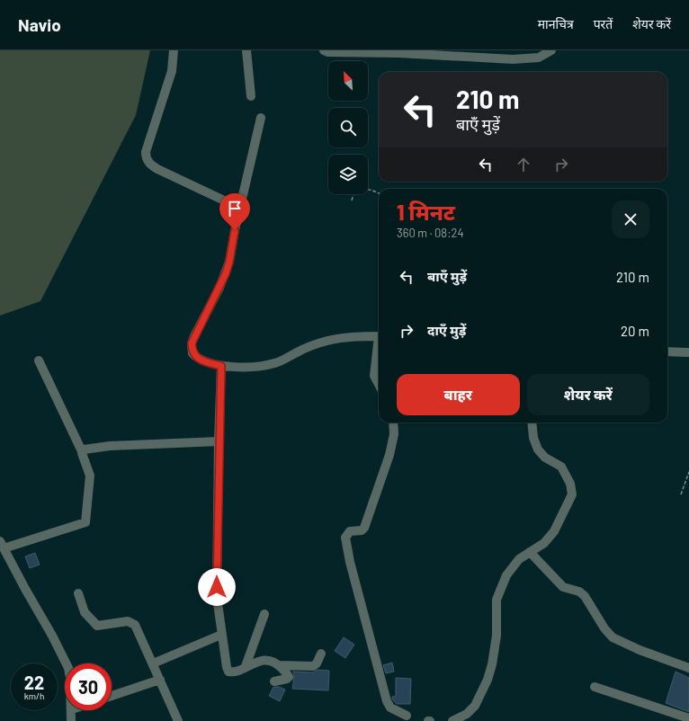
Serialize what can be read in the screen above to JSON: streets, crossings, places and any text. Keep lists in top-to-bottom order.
{
  "north": "top left",
  "page": {
    "header": "Navio",
    "nav": ["मानचित्र", "परतें", "शेयर करें"],
    "turn": ["210 m", "बाएँ मुड़ें"],
    "heading": ["1 मिनट", "360 m · 08:24"],
    "list": [
      {
        "name": "बाएँ मुड़ें",
        "value": "210 m"
      },
      {
        "name": "दाएँ मुड़ें",
        "value": "20 m"
      }
    ],
    "buttons": ["बाहर", "शेयर करें"],
    "speed": "22 km/h",
    "limit": "30"
  }
}
